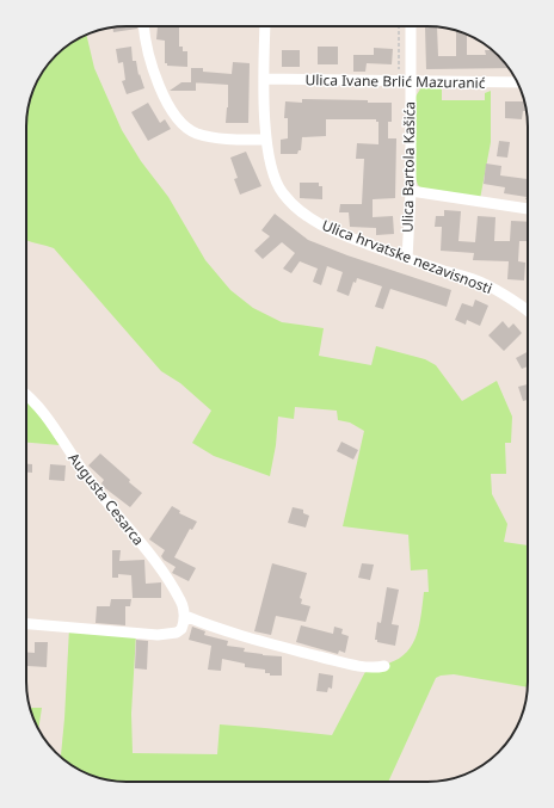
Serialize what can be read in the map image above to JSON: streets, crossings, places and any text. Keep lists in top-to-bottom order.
{
  "streets": {
    "street": [
      "Ulica Ivane Brlić Mazuranić",
      "Ulica Bartola Kašića",
      "Ulica hrvatske nezavisnosti",
      "Augusta Cesarca"
    ]
  },
  "crossings": [
    ["Ulica Ivane Brlić Mazuranić", "Ulica Bartola Kašića"],
    ["Ulica Ivane Brlić Mazuranić", "Ulica hrvatske nezavisnosti"],
    ["Ulica Bartola Kašića", "Ulica hrvatske nezavisnosti"]
  ]
}
